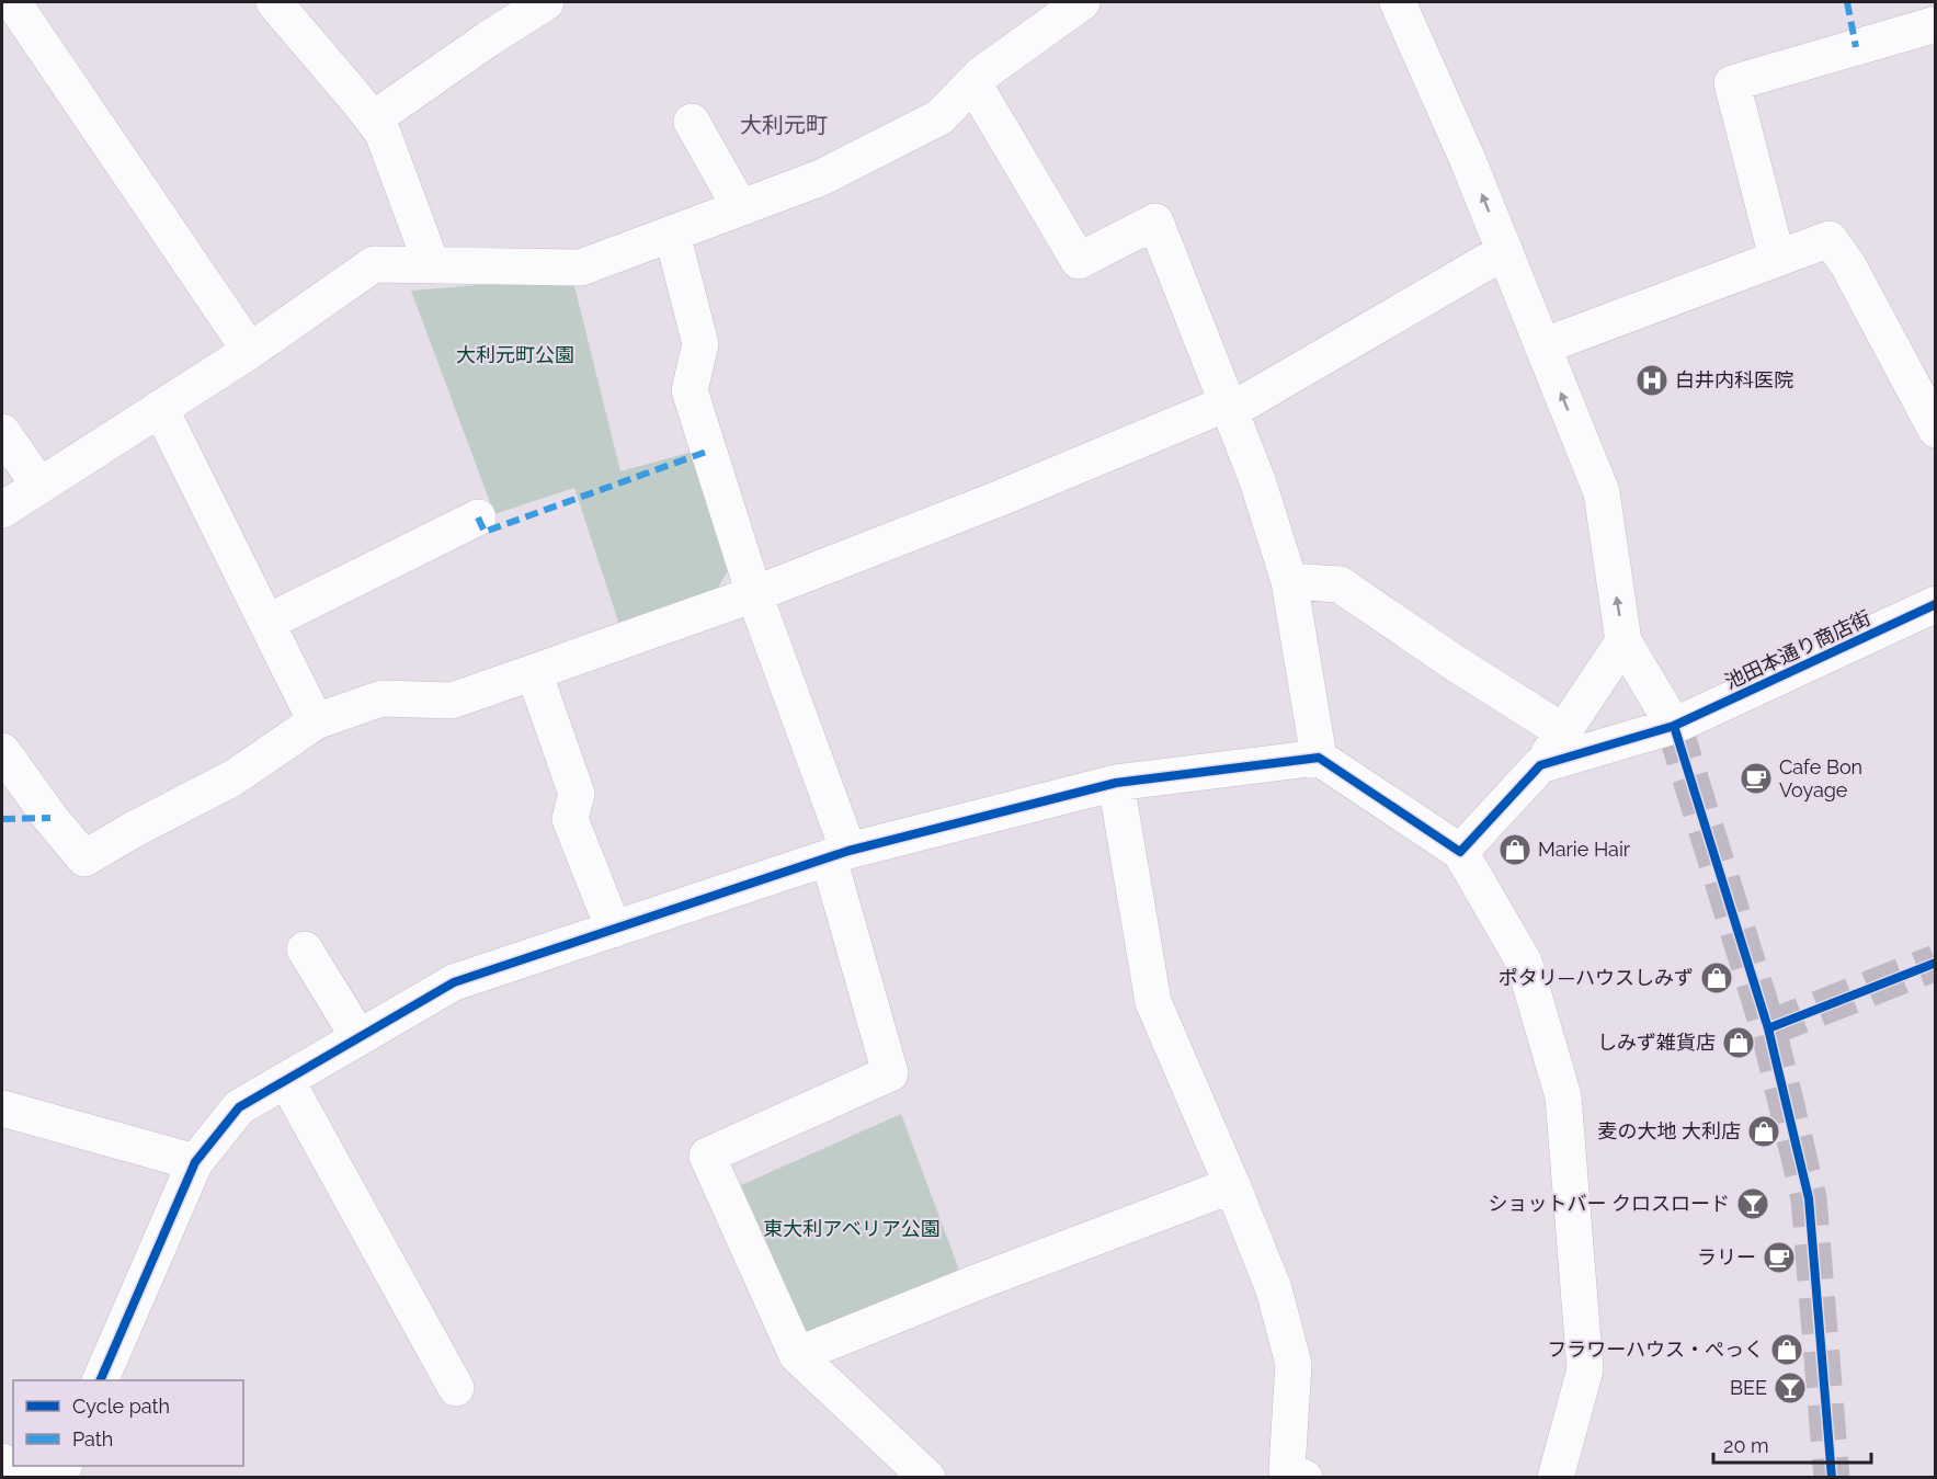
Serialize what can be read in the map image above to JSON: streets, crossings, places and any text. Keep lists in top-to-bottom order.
{
  "streets": {
    "street": ["池田本通り商店街"]
  },
  "districts": ["大利元町"],
  "parks": ["大利元町公園", "東大利アベリア公園"],
  "places": {
    "hospital": ["白井内科医院"],
    "cafe": ["Cafe Bon Voyage", "ラリー"],
    "shop": [
      "Marie Hair",
      "ポタリ―ハウスしみず",
      "しみず雑貨店",
      "麦の大地 大利店",
      "フラワーハウス・ぺっく"
    ],
    "bar": ["ショットバー クロスロード", "BEE"]
  },
  "legend": ["Cycle path", "Path"],
  "scale_bar": "20 m"
}
